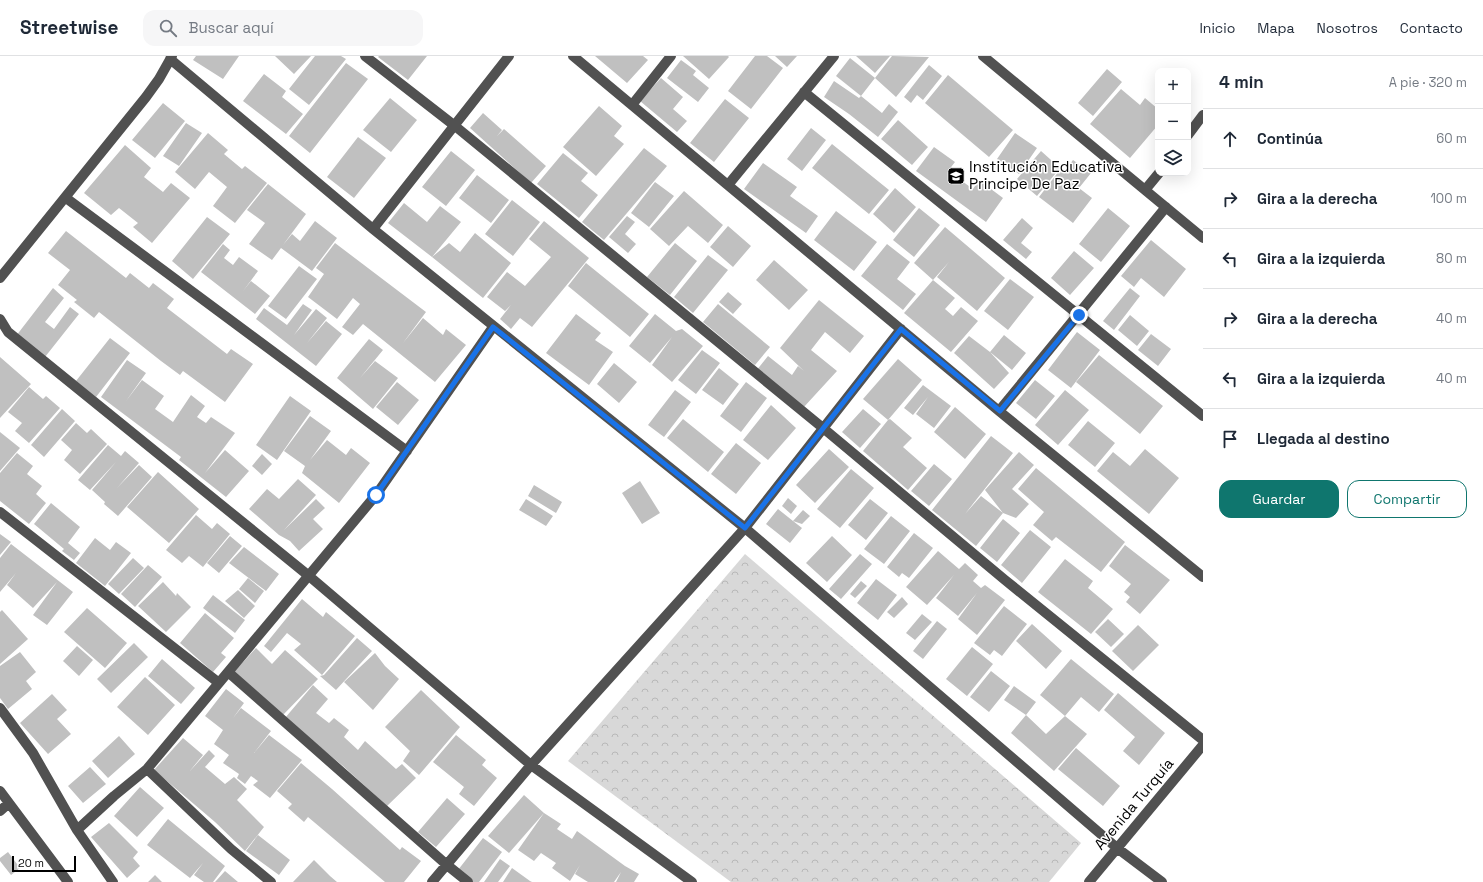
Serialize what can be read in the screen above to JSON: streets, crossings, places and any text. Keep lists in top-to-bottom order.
{
  "streets": {
    "street": ["Avenida Turquía"]
  },
  "places": {
    "school or university": ["Institución Educativa Principe De Paz"]
  },
  "scale_bar": "20 m",
  "page": {
    "header": "Streetwise",
    "search": "Buscar aquí",
    "nav": [
      "Inicio",
      "Mapa",
      "Nosotros",
      "Contacto"
    ],
    "heading": ["4 min", "A pie · 320 m"],
    "map_buttons": ["+", "−"],
    "list": [
      ["Continúa", "60 m"],
      ["Gira a la derecha", "100 m"],
      ["Gira a la izquierda", "80 m"],
      ["Gira a la derecha", "40 m"],
      ["Gira a la izquierda", "40 m"],
      "Llegada al destino"
    ],
    "buttons": ["Guardar", "Compartir"],
    "scale": "20 m"
  }
}
